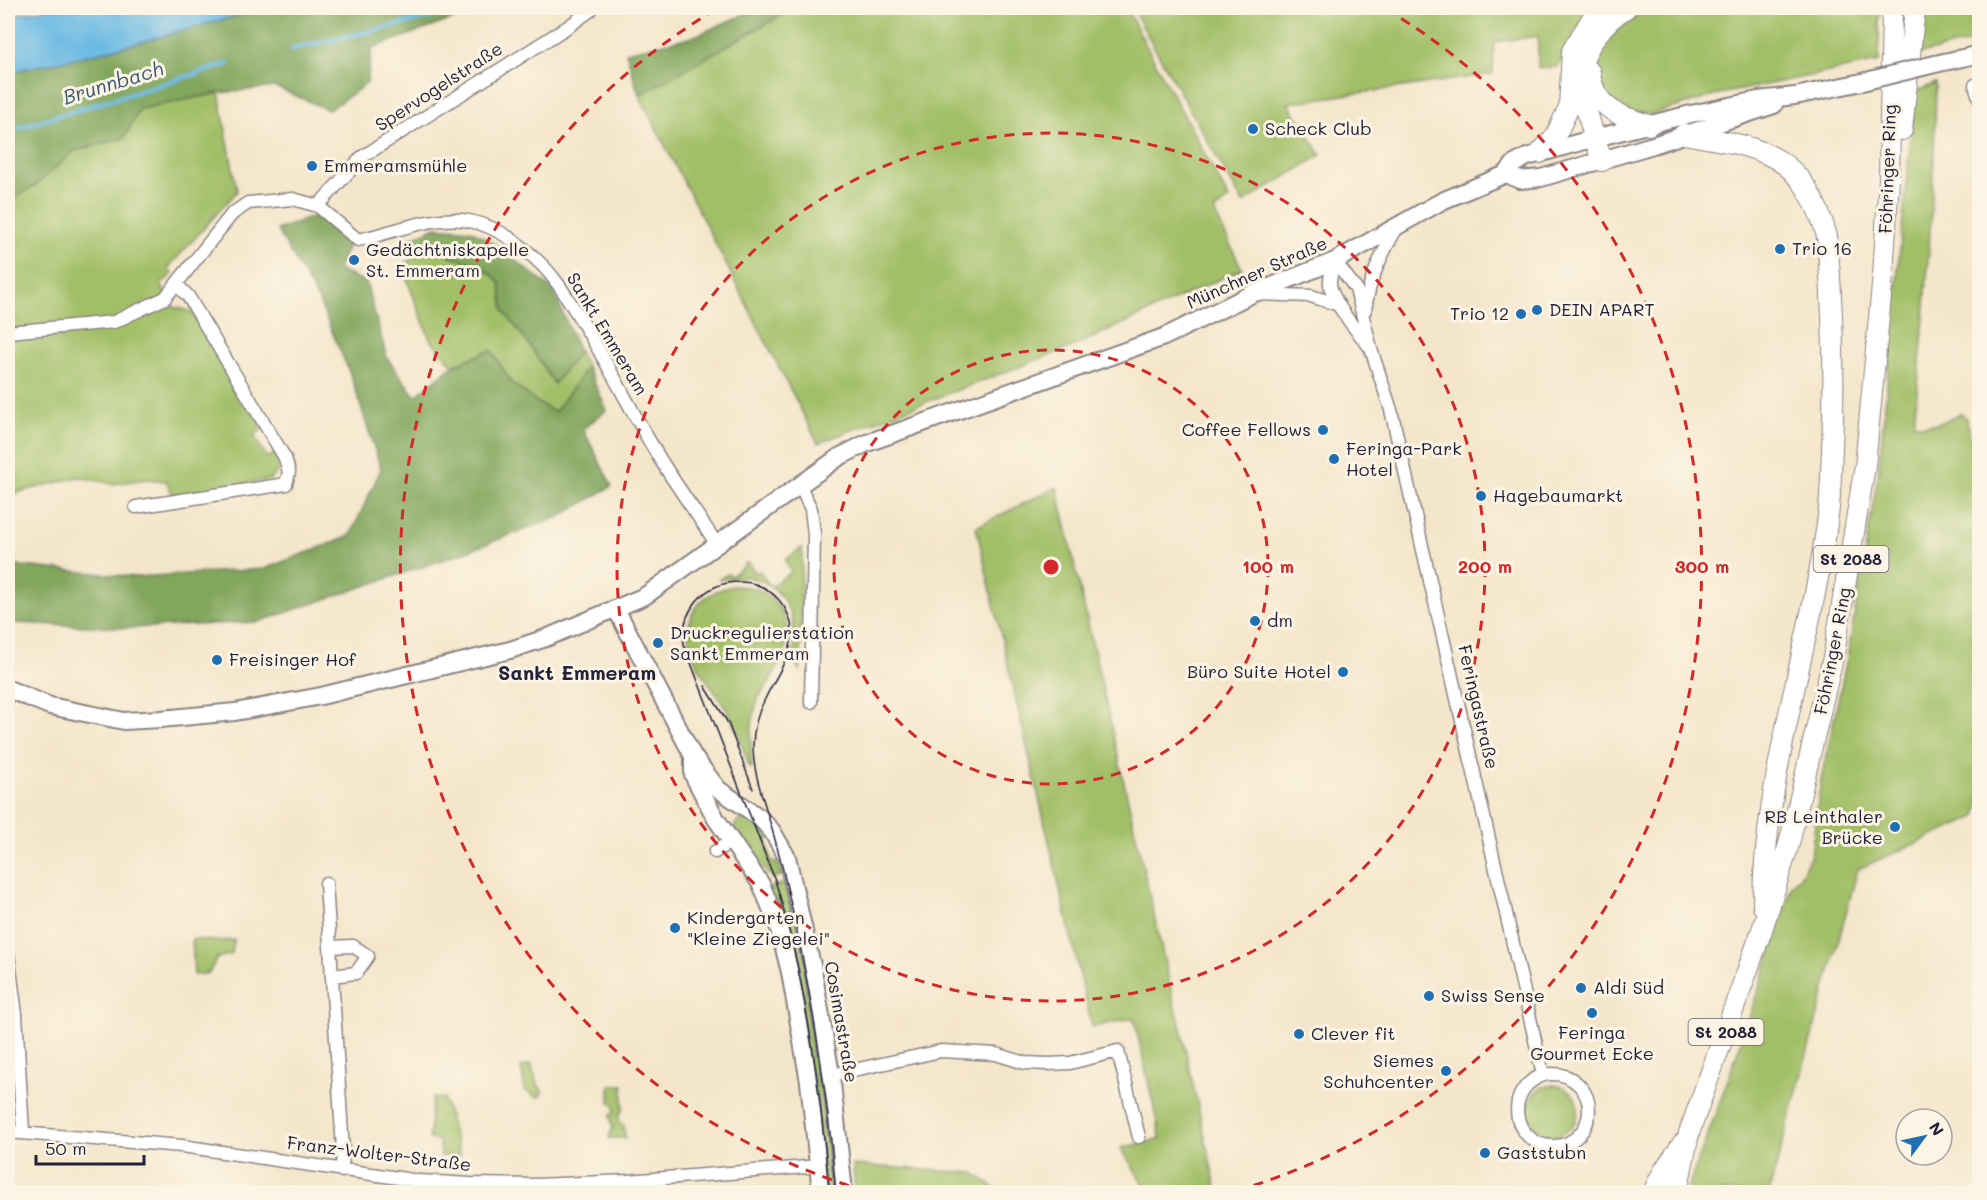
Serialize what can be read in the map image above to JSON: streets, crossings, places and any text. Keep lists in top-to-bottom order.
{
  "streets": {
    "highway": ["Föhringer Ring", "St 2088"],
    "main road": ["Münchner Straße", "Cosimastraße"],
    "street": [
      "Spervogelstraße",
      "Sankt Emmeram",
      "Feringastraße",
      "Franz-Wolter-Straße"
    ]
  },
  "crossings": [
    ["Spervogelstraße", "Sankt Emmeram"],
    ["Münchner Straße", "Sankt Emmeram"],
    ["Münchner Straße", "Feringastraße"],
    ["Münchner Straße", "Cosimastraße"],
    ["Cosimastraße", "Franz-Wolter-Straße"]
  ],
  "districts": ["Sankt Emmeram"],
  "water": ["Brunnbach"],
  "places": [
    "Scheck Club",
    "Emmeramsmühle",
    "Trio 16",
    "Gedächtniskapelle St. Emmeram",
    "DEIN APART",
    "Trio 12",
    "Coffee Fellows",
    "Feringa-Park Hotel",
    "Hagebaumarkt",
    "dm",
    "Druckregulierstation Sankt Emmeram",
    "Freisinger Hof",
    "Büro Suite Hotel",
    "RB Leinthaler Brücke",
    "Kindergarten \"Kleine Ziegelei\"",
    "Aldi Süd",
    "Swiss Sense",
    "Feringa Gourmet Ecke",
    "Clever fit",
    "Siemes Schuhcenter",
    "Gaststubn"
  ],
  "scale_bar": "50 m",
  "north": "top right",
  "rings": ["100 m", "200 m", "300 m"]
}
